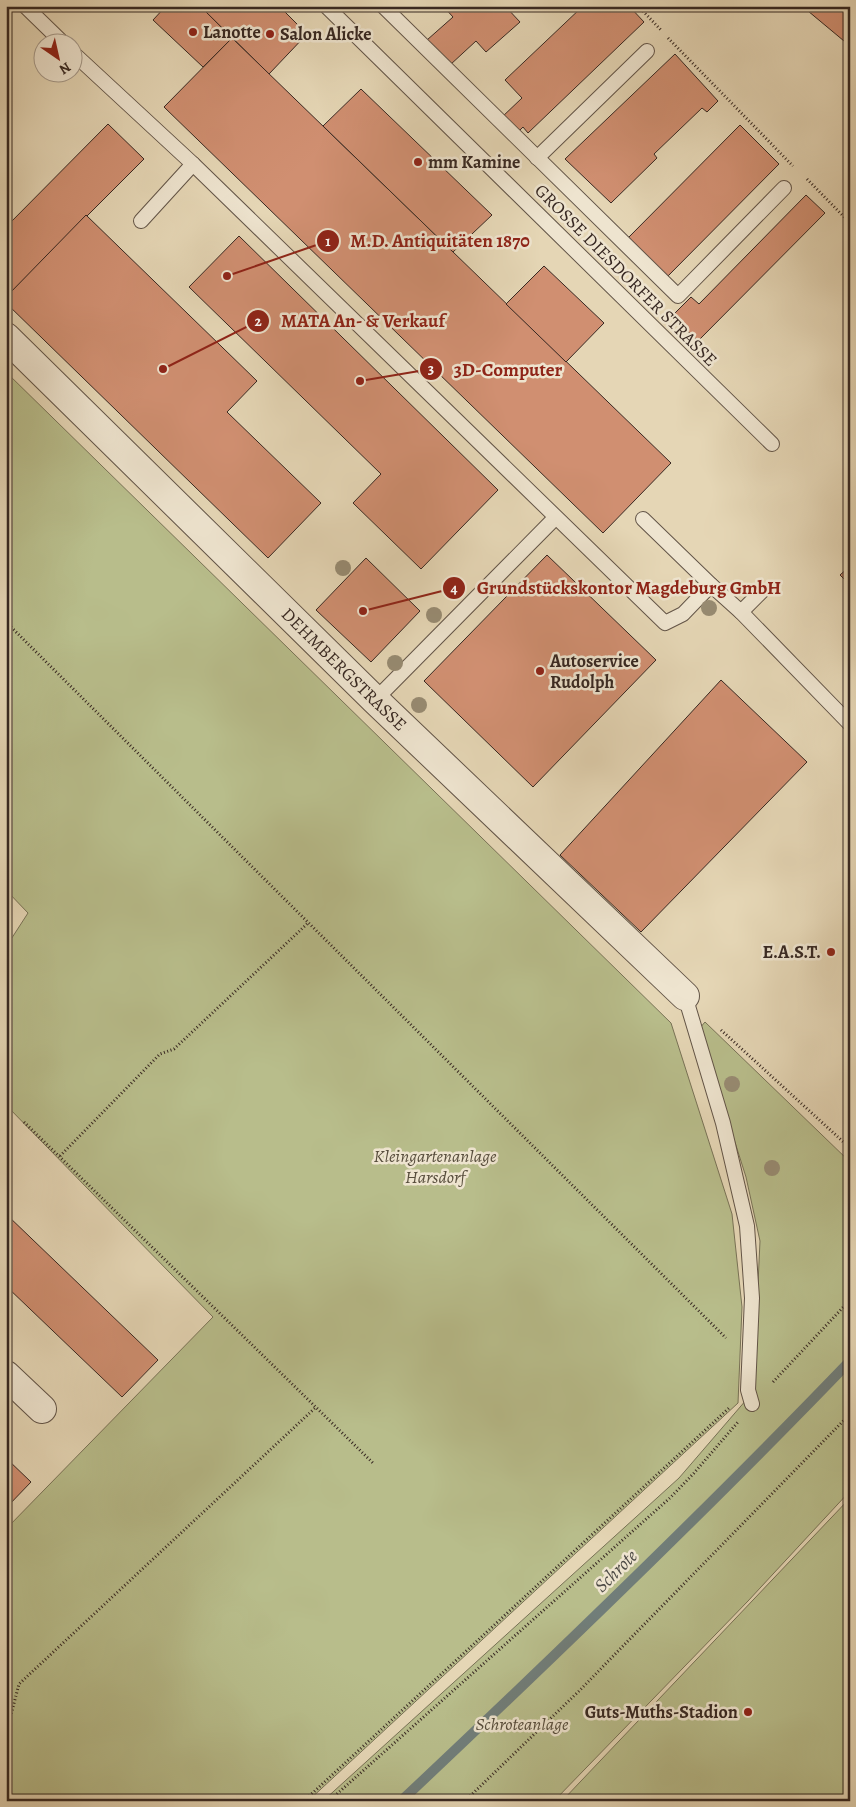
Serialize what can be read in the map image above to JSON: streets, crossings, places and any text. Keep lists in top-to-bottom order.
{
  "streets": {
    "street": ["DEHMBERGSTRASSE"],
    "lane": ["GROSSE DIESDORFER STRASSE"]
  },
  "water": ["Schrote"],
  "parks": ["Kleingartenanlage Harsdorf", "Schroteanlage"],
  "places": [
    "Lanotte",
    "Salon Alicke",
    "mm Kamine",
    "M.D. Antiquitäten 1870",
    "MATA An- & Verkauf",
    "3D-Computer",
    "Grundstückskontor Magdeburg GmbH",
    "Autoservice Rudolph",
    "E.A.S.T.",
    "Guts-Muths-Stadion"
  ],
  "north": "bottom right"
}
